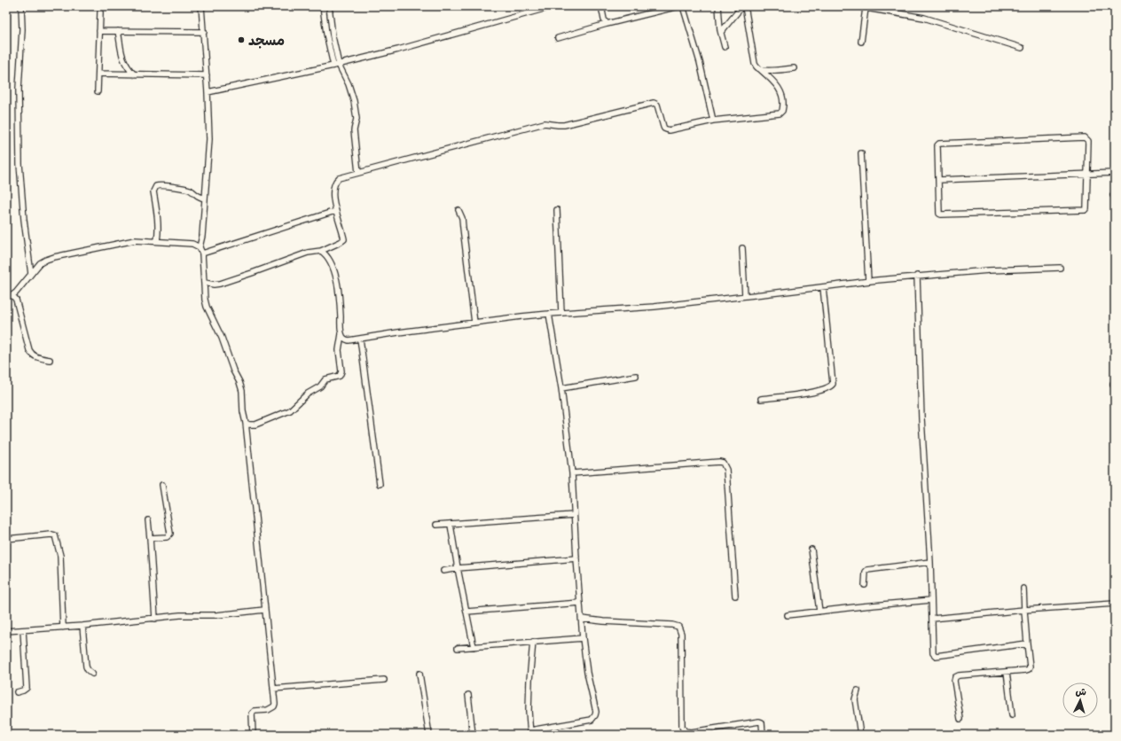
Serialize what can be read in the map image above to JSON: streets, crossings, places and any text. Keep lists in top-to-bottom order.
{
  "places": ["مسجد"],
  "north": "top"
}
